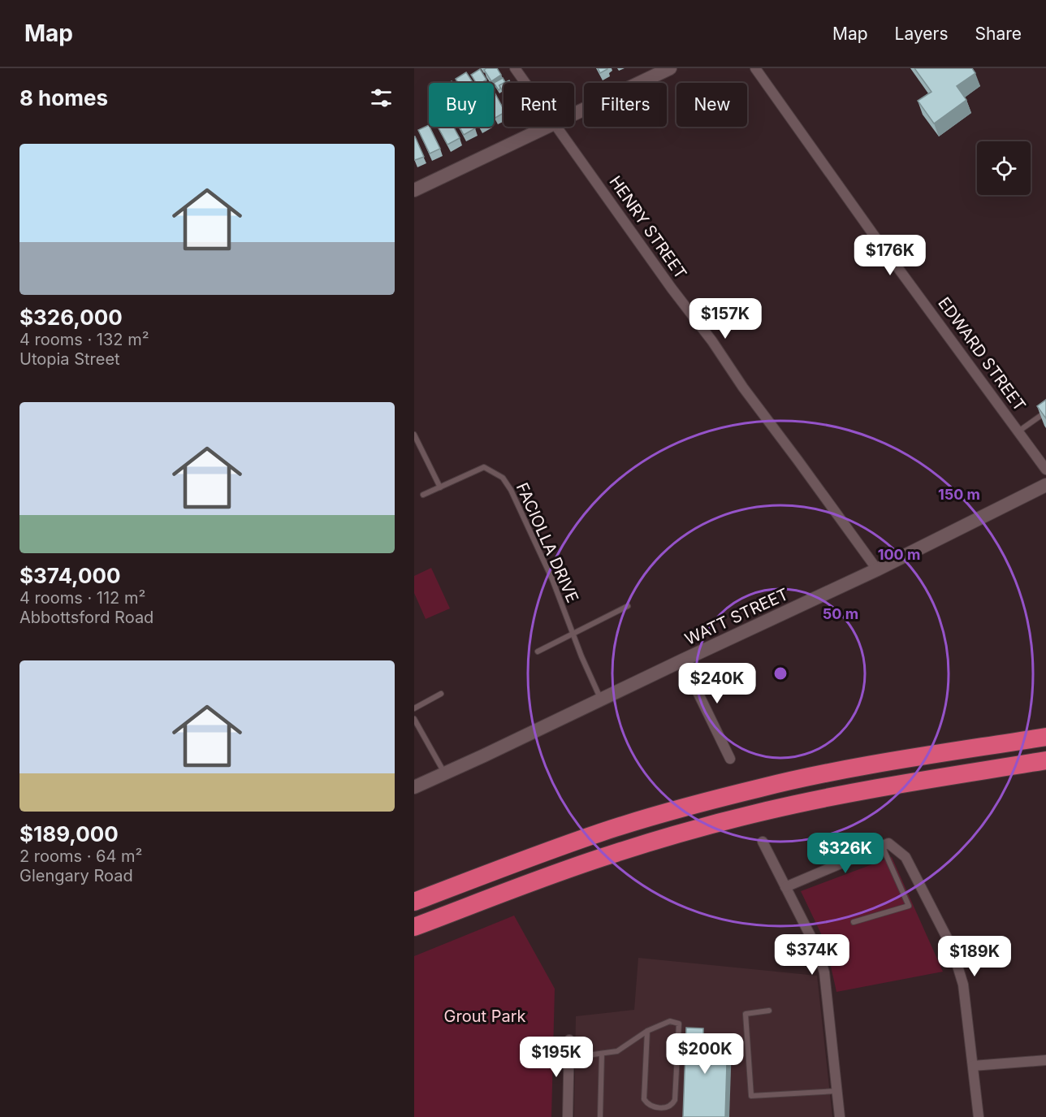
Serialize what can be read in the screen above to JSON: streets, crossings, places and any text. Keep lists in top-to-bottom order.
{
  "streets": {
    "street": ["HENRY STREET", "EDWARD STREET", "WATT STREET"],
    "lane": ["FACIOLLA DRIVE"]
  },
  "crossings": [
    ["HENRY STREET", "WATT STREET"],
    ["FACIOLLA DRIVE", "WATT STREET"]
  ],
  "parks": ["Grout Park"],
  "page": {
    "header": "Map",
    "nav": ["Map", "Layers", "Share"],
    "heading": "8 homes",
    "chip": [
      "Buy",
      "Rent",
      "Filters",
      "New"
    ],
    "list": [
      {
        "name": "$326,000",
        "note": "4 rooms · 132 m² · Utopia Street"
      },
      {
        "name": "$374,000",
        "note": "4 rooms · 112 m² · Abbottsford Road"
      },
      {
        "name": "$189,000",
        "note": "2 rooms · 64 m² · Glengary Road"
      }
    ],
    "price": [
      "$176K",
      "$157K",
      "$240K",
      "$326K",
      "$374K",
      "$189K",
      "$200K",
      "$195K"
    ]
  },
  "rings": ["150 m", "100 m", "50 m"]
}
